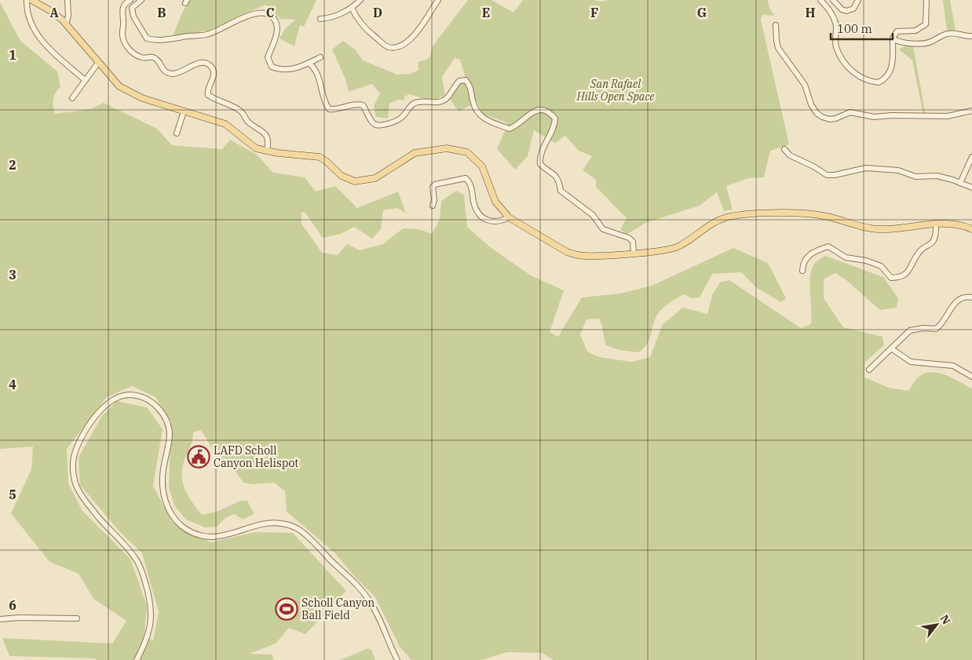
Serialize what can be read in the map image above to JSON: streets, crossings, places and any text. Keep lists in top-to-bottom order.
{
  "parks": ["San Rafael Hills Open Space"],
  "places": {
    "public building": ["LAFD Scholl Canyon Helispot"],
    "sports": ["Scholl Canyon Ball Field"]
  },
  "scale_bar": "100 m",
  "north": "top right",
  "grid": {
    "columns": [
      "A",
      "B",
      "C",
      "D",
      "E",
      "F",
      "G",
      "H"
    ],
    "rows": [
      "1",
      "2",
      "3",
      "4",
      "5",
      "6"
    ]
  }
}
